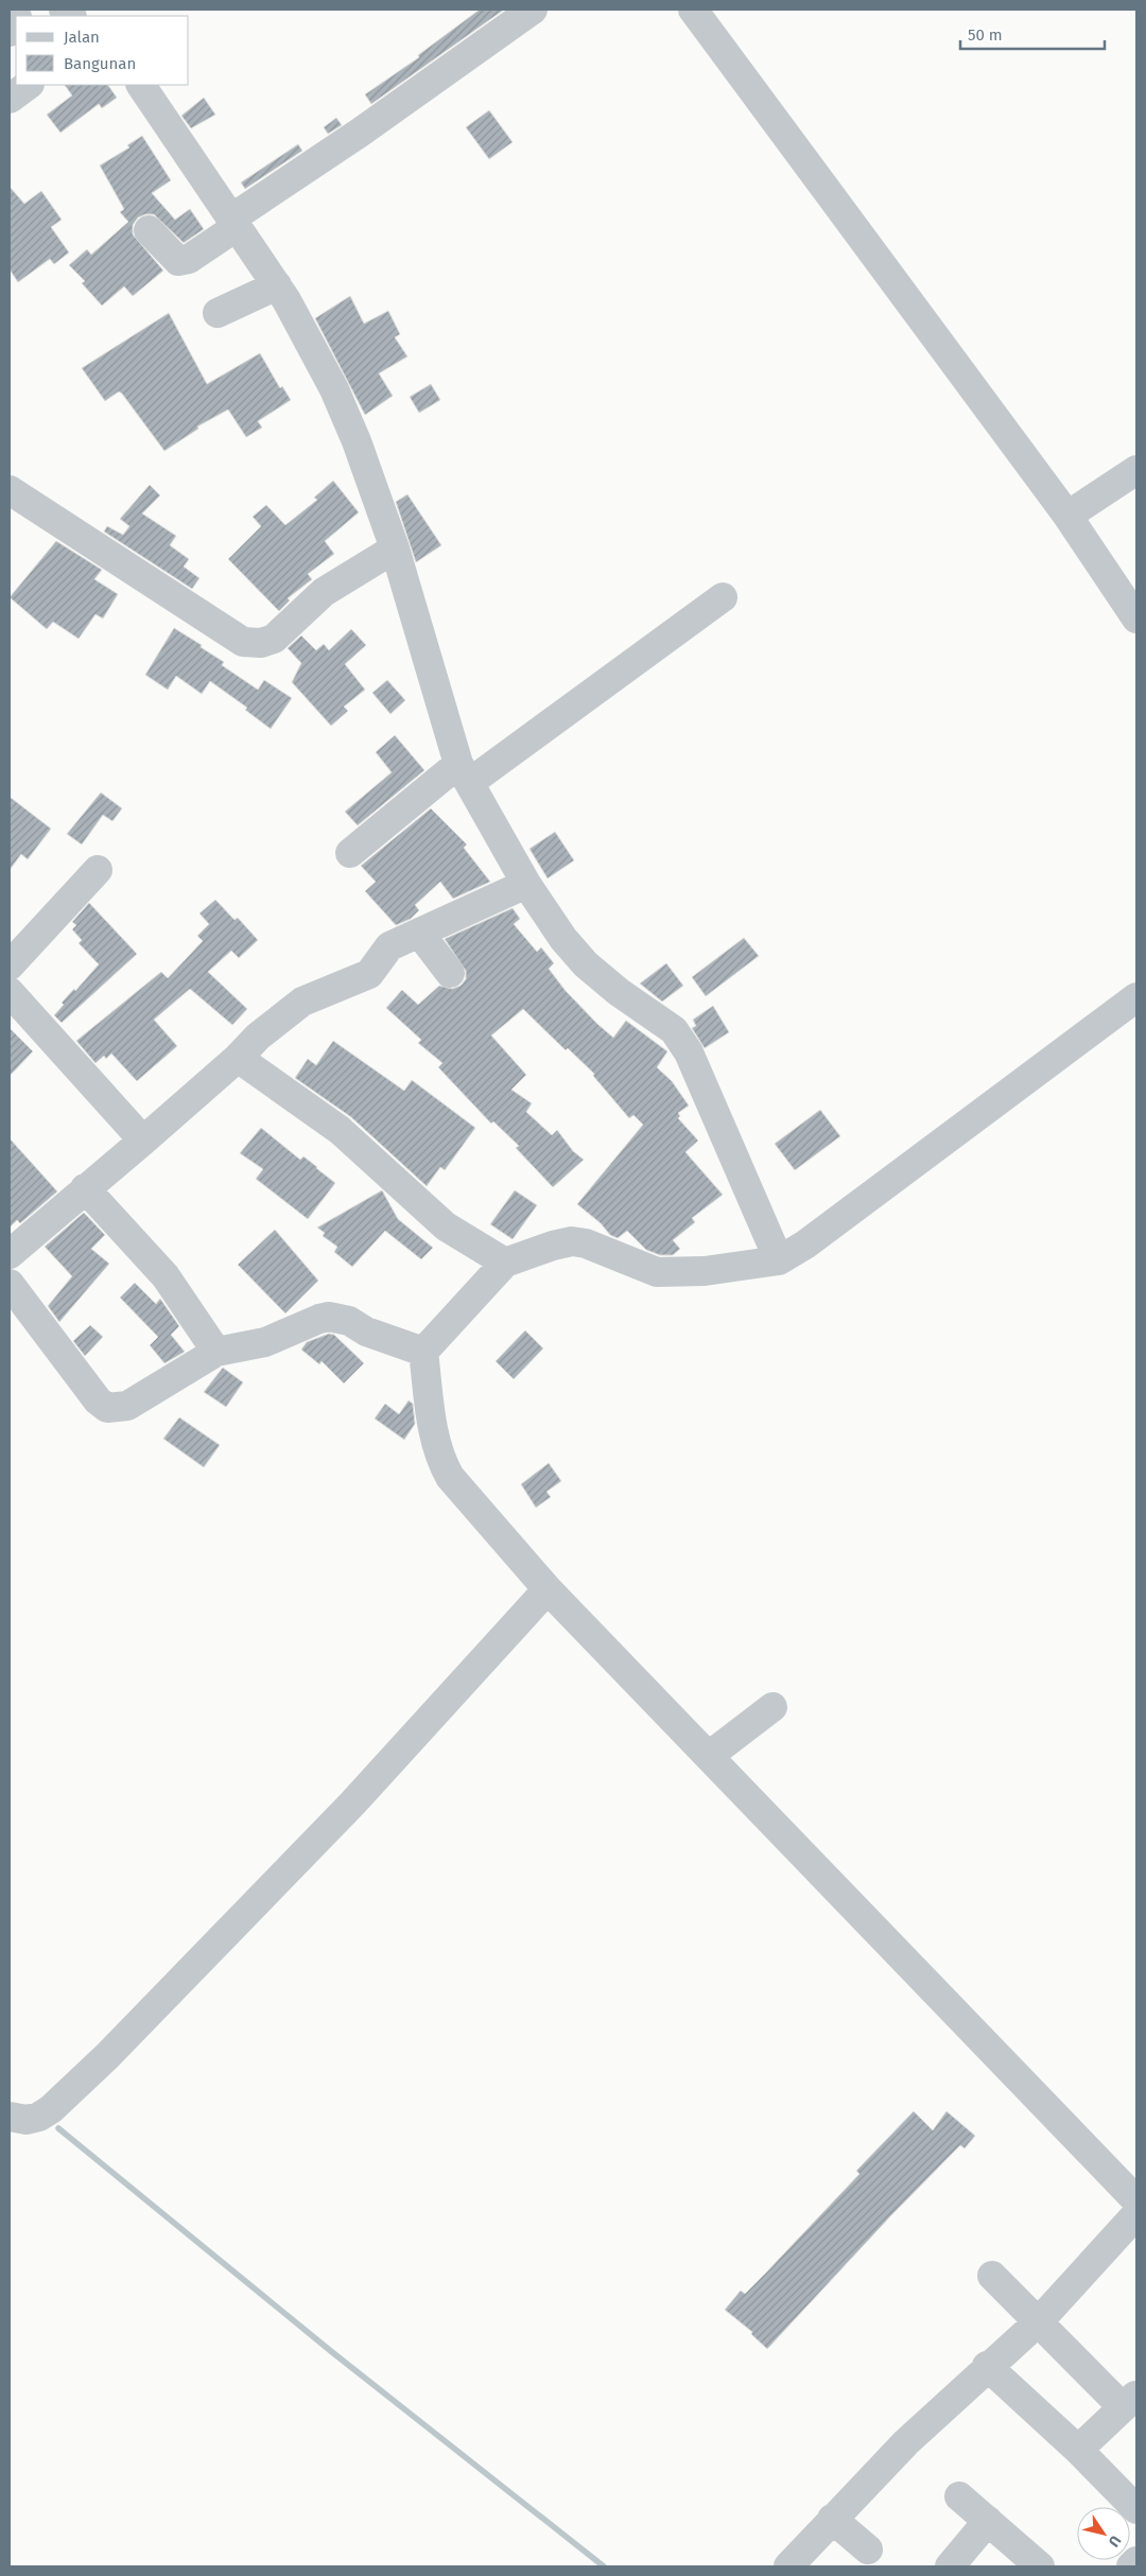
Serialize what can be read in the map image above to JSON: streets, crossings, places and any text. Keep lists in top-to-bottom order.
{
  "legend": ["Jalan", "Bangunan"],
  "scale_bar": "50 m",
  "north": "bottom right"
}
